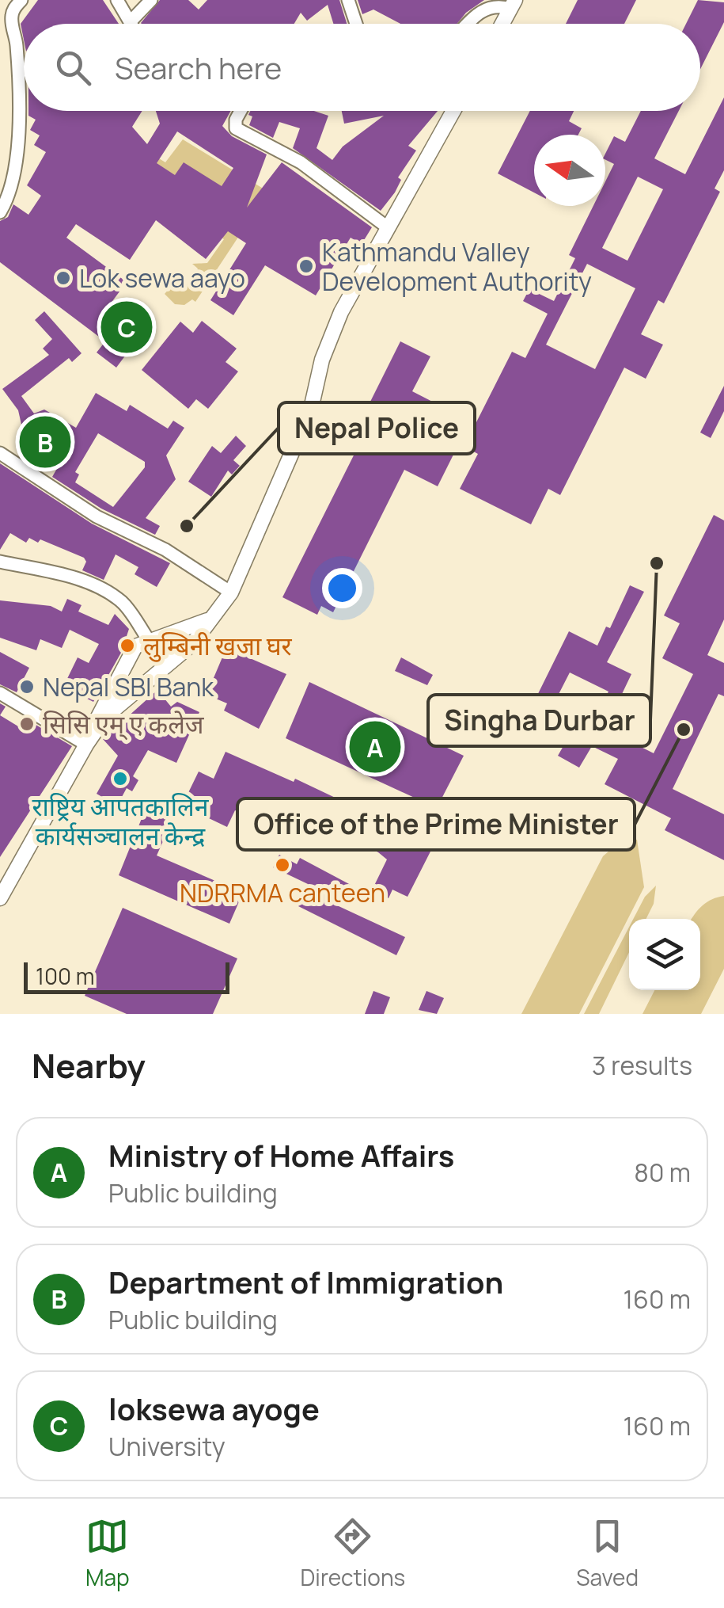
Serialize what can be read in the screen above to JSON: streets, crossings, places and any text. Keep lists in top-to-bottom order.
{
  "places": [
    "Kathmandu Valley Development Authority",
    "Lok sewa aayo",
    "Nepal Police",
    "Singha Durbar",
    "लुम्बिनी खजा घर",
    "Nepal SBI Bank",
    "सिसि एम् ए कलेज",
    "Office of the Prime Minister",
    "राष्ट्रिय आपतकालिन कार्यसञ्चालन केन्द्र",
    "NDRRMA canteen"
  ],
  "scale_bar": "100 m",
  "north": "left",
  "page": {
    "search": "Search here",
    "pins": ["C", "B", "A"],
    "scale": "100 m",
    "heading": ["Nearby", "3 results"],
    "list": [
      {
        "mark": "A",
        "name": "Ministry of Home Affairs",
        "note": "Public building",
        "value": "80 m"
      },
      {
        "mark": "B",
        "name": "Department of Immigration",
        "note": "Public building",
        "value": "160 m"
      },
      {
        "mark": "C",
        "name": "loksewa ayoge",
        "note": "University",
        "value": "160 m"
      }
    ],
    "nav": ["Map", "Directions", "Saved"]
  }
}
